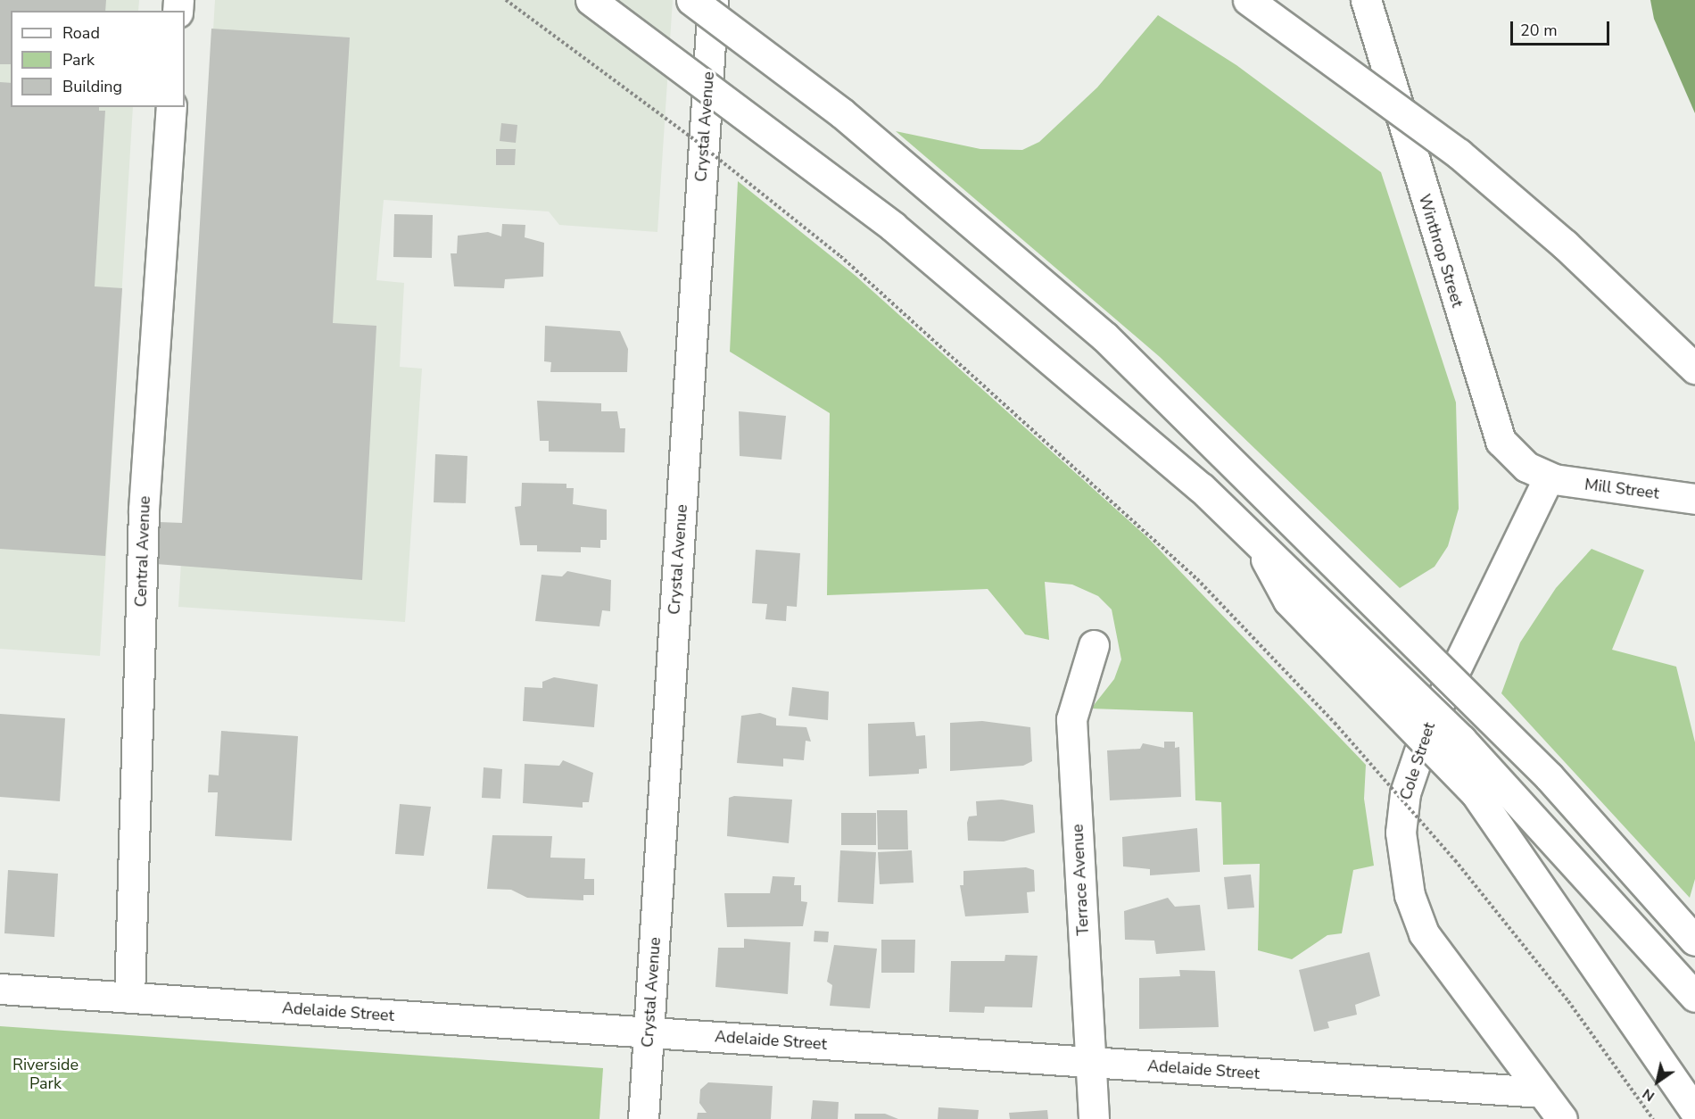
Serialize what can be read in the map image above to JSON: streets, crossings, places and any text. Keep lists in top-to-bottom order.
{
  "streets": {
    "main road": [
      "Crystal Avenue",
      "Winthrop Street",
      "Mill Street",
      "Central Avenue",
      "Cole Street",
      "Terrace Avenue",
      "Adelaide Street"
    ]
  },
  "crossings": [
    ["Crystal Avenue", "Adelaide Street"],
    ["Winthrop Street", "Mill Street"],
    ["Winthrop Street", "Cole Street"],
    ["Mill Street", "Cole Street"],
    ["Central Avenue", "Adelaide Street"],
    ["Cole Street", "Adelaide Street"],
    ["Terrace Avenue", "Adelaide Street"]
  ],
  "parks": ["Riverside Park"],
  "legend": ["Road", "Park", "Building"],
  "scale_bar": "20 m",
  "north": "bottom left"
}
